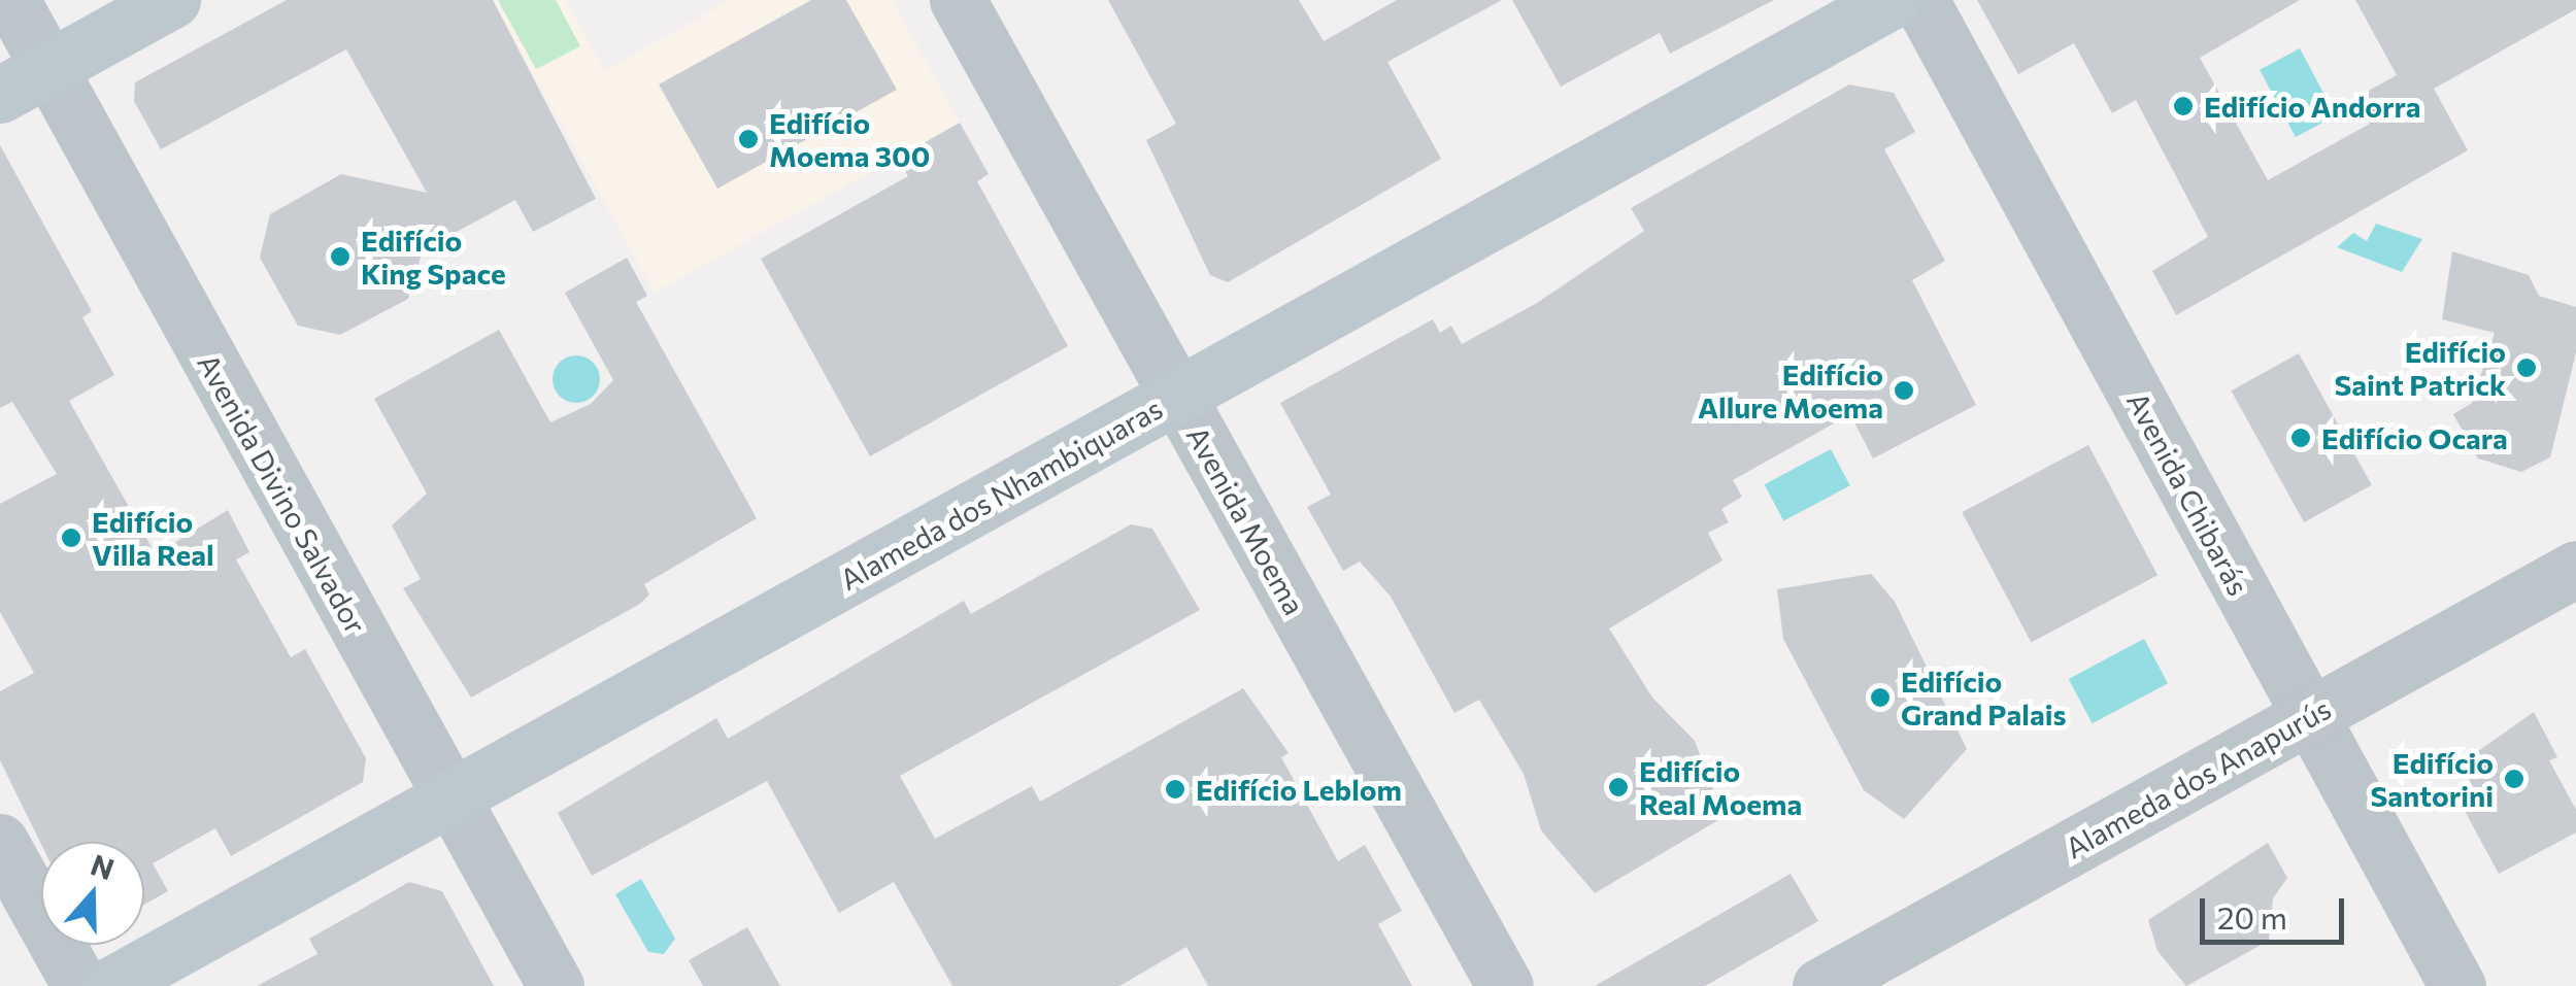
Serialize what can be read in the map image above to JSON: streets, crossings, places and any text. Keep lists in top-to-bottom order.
{
  "streets": {
    "street": [
      "Avenida Divino Salvador",
      "Alameda dos Nhambiquaras",
      "Avenida Chibarás",
      "Avenida Moema",
      "Alameda dos Anapurús"
    ]
  },
  "crossings": [
    ["Avenida Divino Salvador", "Alameda dos Nhambiquaras"],
    ["Alameda dos Nhambiquaras", "Avenida Moema"],
    ["Avenida Chibarás", "Alameda dos Anapurús"]
  ],
  "places": [
    "Edifício Andorra",
    "Edifício Moema 300",
    "Edifício King Space",
    "Edifício Saint Patrick",
    "Edifício Allure Moema",
    "Edifício Ocara",
    "Edifício Villa Real",
    "Edifício Grand Palais",
    "Edifício Santorini",
    "Edifício Real Moema",
    "Edifício Leblom"
  ],
  "scale_bar": "20 m",
  "north": "top"
}
